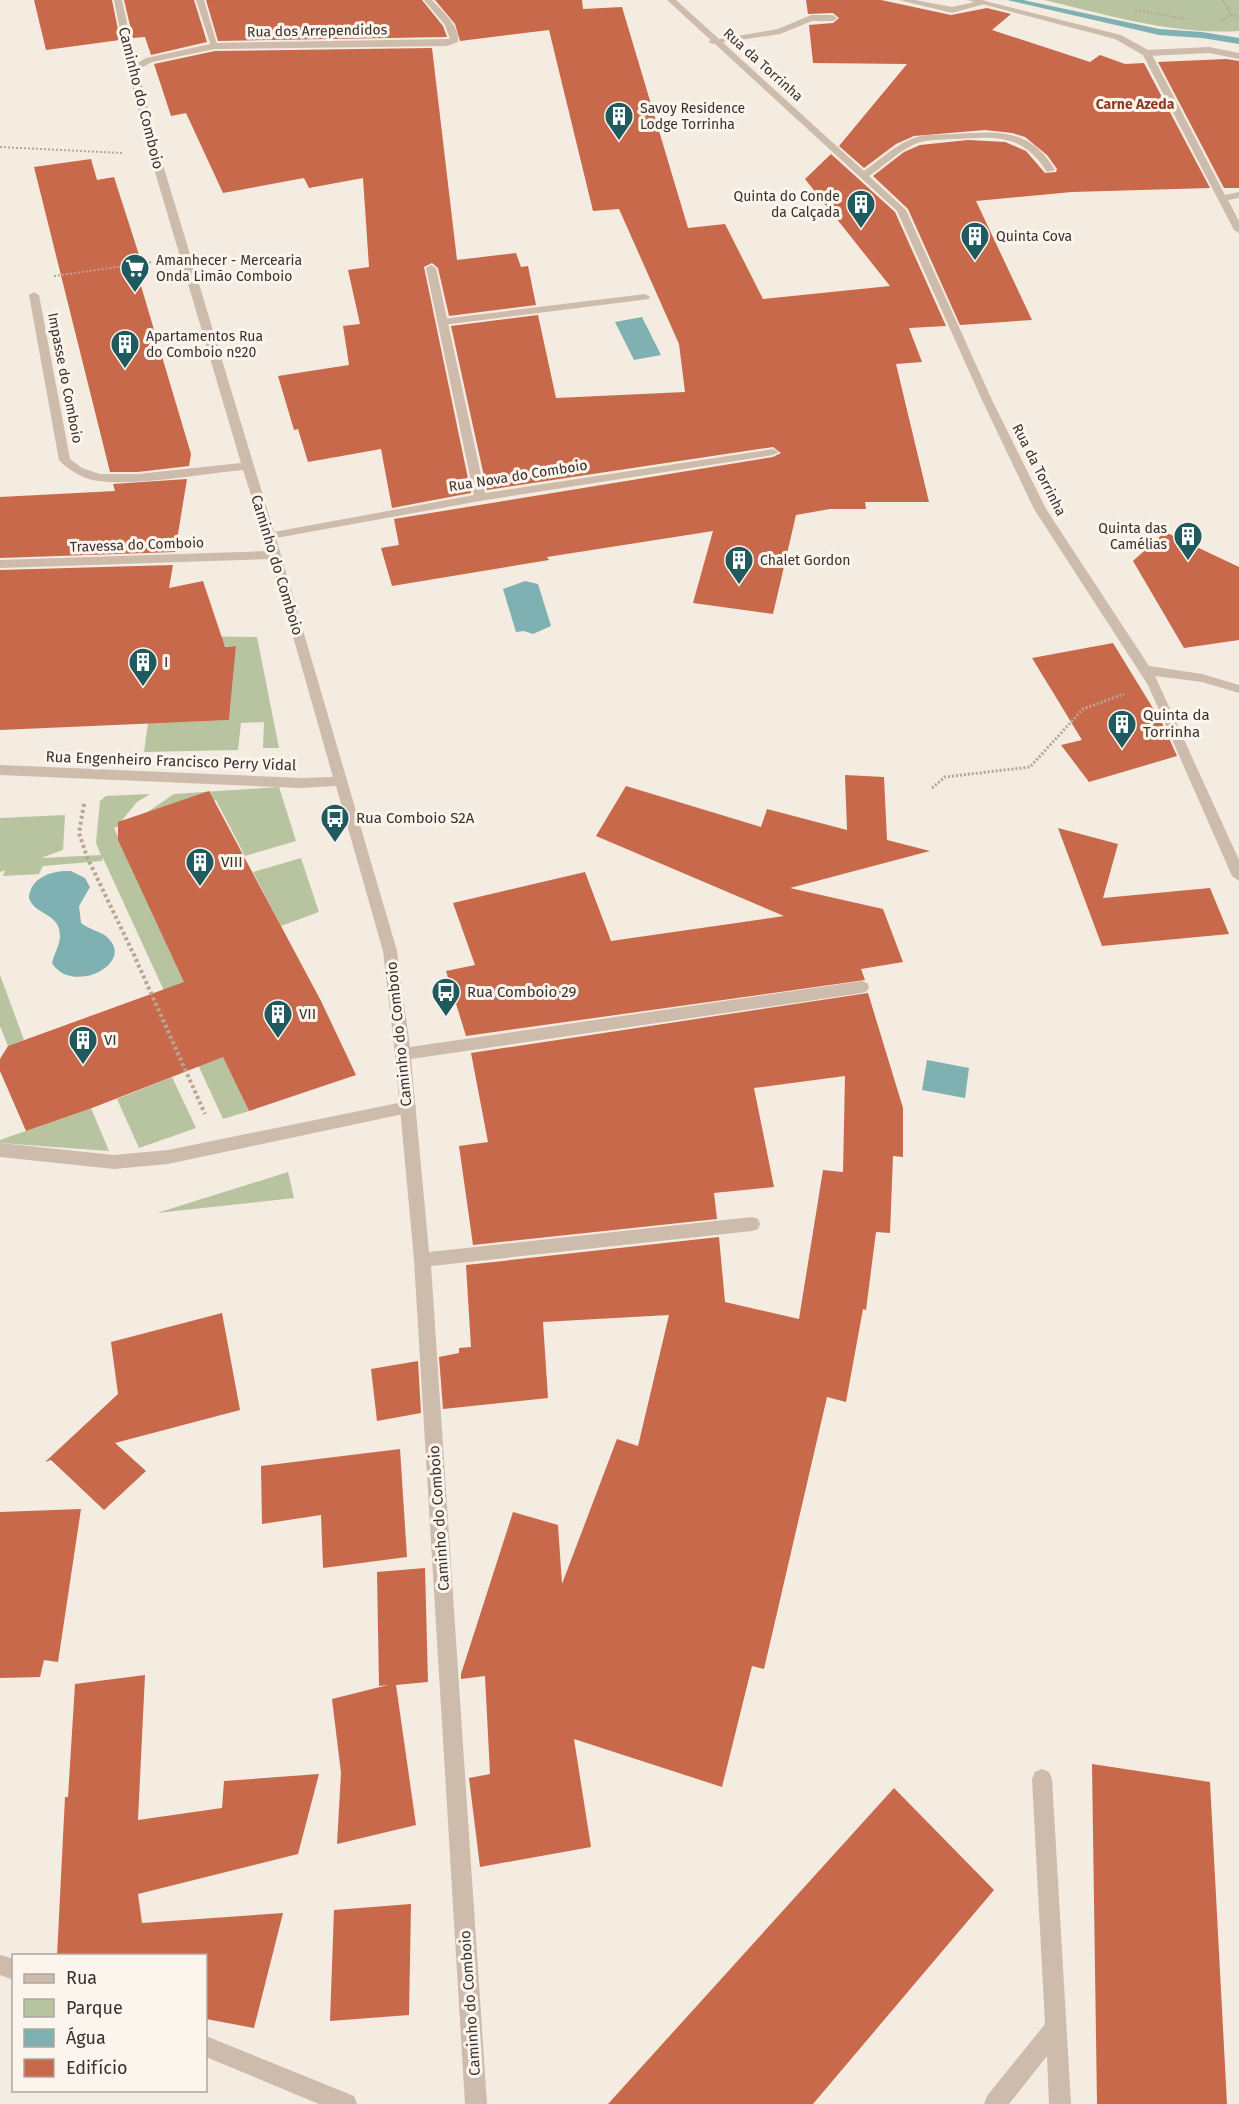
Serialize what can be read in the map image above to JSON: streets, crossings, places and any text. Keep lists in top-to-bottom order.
{
  "streets": {
    "street": [
      "Rua dos Arrependidos",
      "Rua da Torrinha",
      "Caminho do Comboio",
      "Impasse do Comboio",
      "Rua Nova do Comboio",
      "Travessa do Comboio",
      "Rua Engenheiro Francisco Perry Vidal"
    ]
  },
  "crossings": [
    ["Rua dos Arrependidos", "Caminho do Comboio"],
    ["Caminho do Comboio", "Impasse do Comboio"],
    ["Caminho do Comboio", "Rua Nova do Comboio"],
    ["Caminho do Comboio", "Travessa do Comboio"],
    ["Caminho do Comboio", "Rua Engenheiro Francisco Perry Vidal"]
  ],
  "districts": ["Carne Azeda"],
  "places": {
    "building": [
      "Savoy Residence Lodge Torrinha",
      "Quinta do Conde da Calçada",
      "Quinta Cova",
      "Apartamentos Rua do Comboio nº20",
      "Quinta das Camélias",
      "Chalet Gordon",
      "I",
      "Quinta da Torrinha",
      "VIII",
      "VII",
      "VI"
    ],
    "supermarket": ["Amanhecer - Mercearia Onda Limão Comboio"],
    "bus stop": ["Rua Comboio S2A", "Rua Comboio 29"]
  },
  "legend": [
    "Rua",
    "Parque",
    "Água",
    "Edifício"
  ]
}
